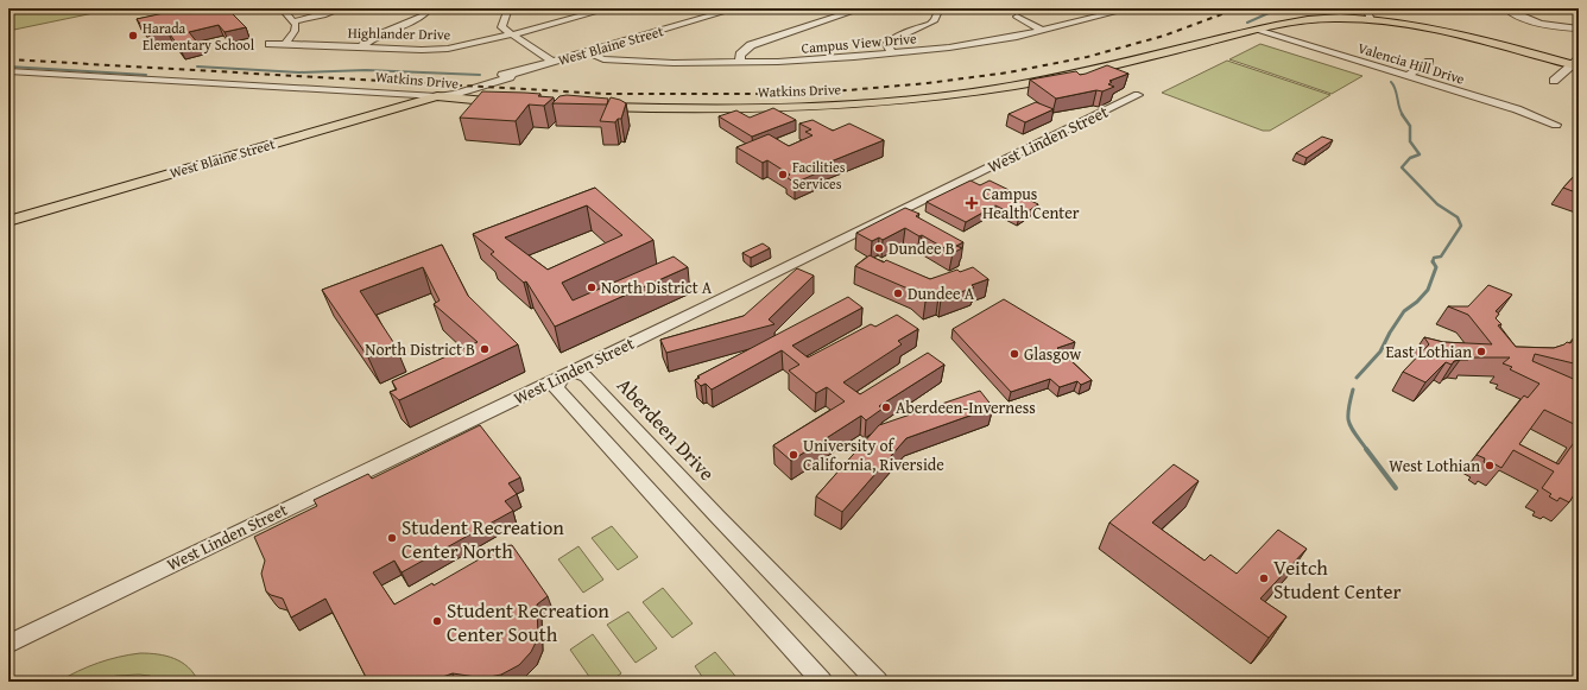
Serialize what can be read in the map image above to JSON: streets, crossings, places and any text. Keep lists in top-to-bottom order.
{
  "streets": {
    "main road": ["West Blaine Street", "Watkins Drive"],
    "street": [
      "Highlander Drive",
      "Campus View Drive",
      "Valencia Hill Drive",
      "West Linden Street",
      "Aberdeen Drive"
    ]
  },
  "crossings": [
    ["Campus View Drive", "West Blaine Street"],
    ["West Blaine Street", "Watkins Drive"],
    ["Valencia Hill Drive", "Watkins Drive"],
    ["West Linden Street", "Aberdeen Drive"]
  ],
  "places": {
    "other": [
      "Harada Elementary School",
      "Facilities Services",
      "Dundee B",
      "North District A",
      "Dundee A",
      "North District B",
      "East Lothian",
      "Glasgow",
      "Aberdeen-Inverness",
      "University of California, Riverside",
      "West Lothian",
      "Student Recreation Center North",
      "Veitch Student Center",
      "Student Recreation Center South"
    ],
    "health": ["Campus Health Center"]
  }
}
